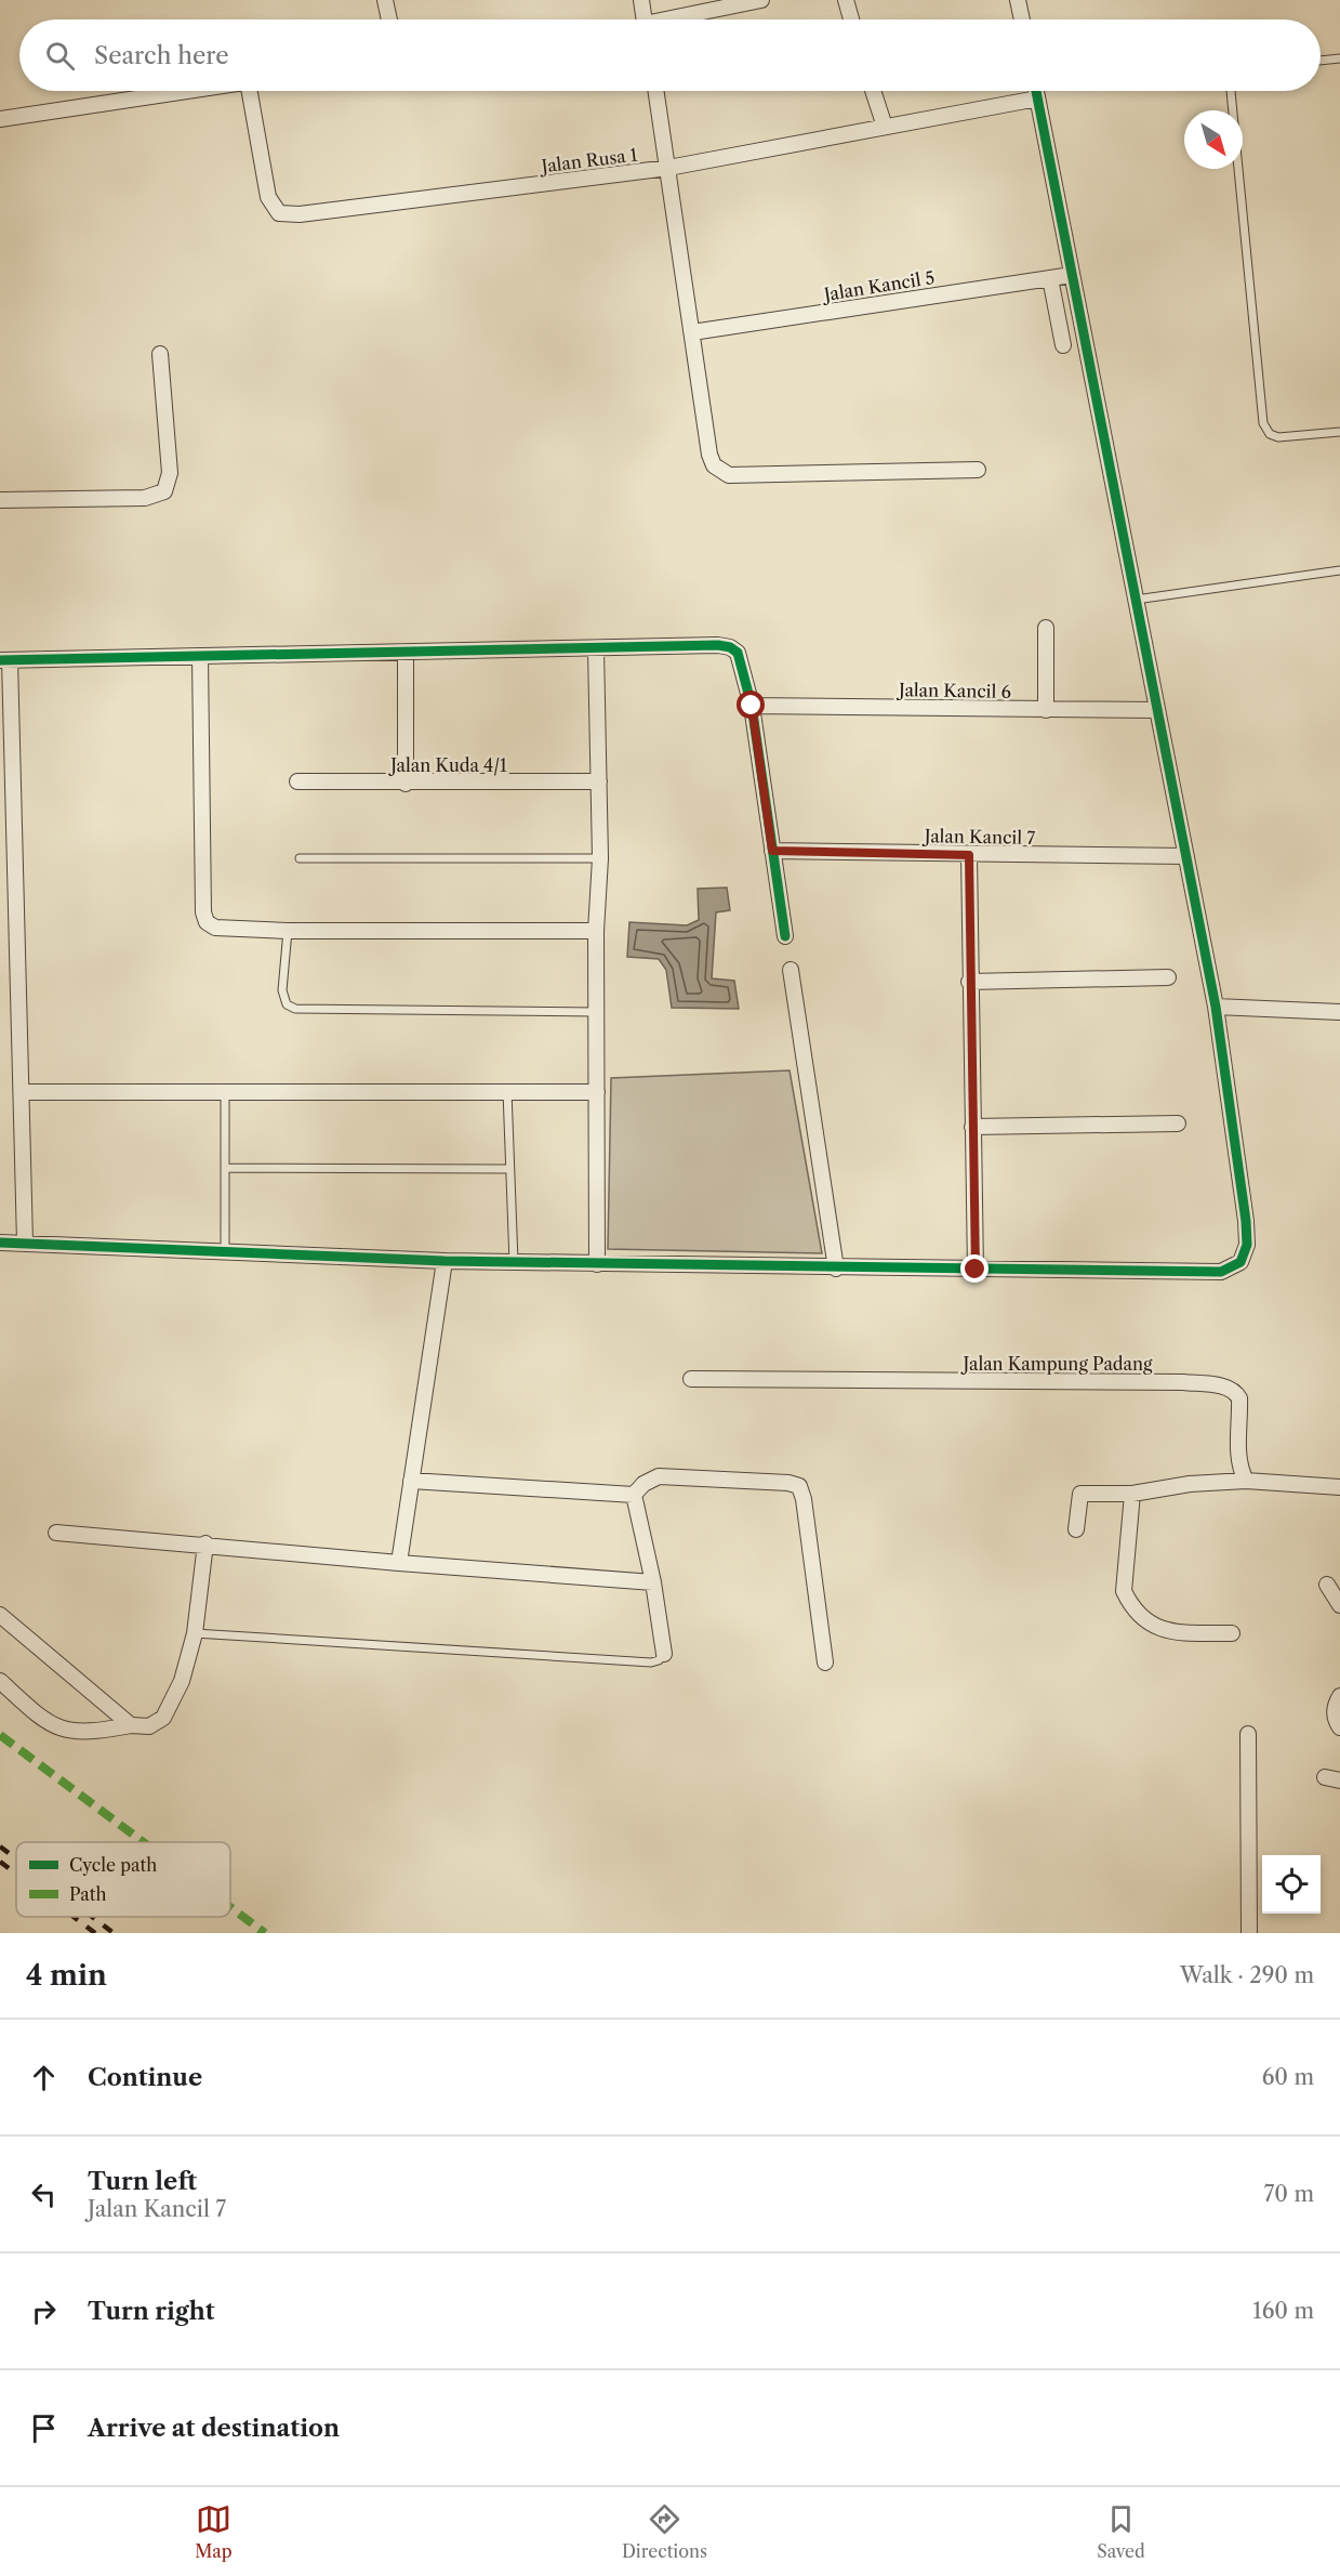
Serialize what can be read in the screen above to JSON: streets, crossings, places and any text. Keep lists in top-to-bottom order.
{
  "streets": {
    "street": [
      "Jalan Rusa 1",
      "Jalan Kancil 5",
      "Jalan Kancil 6",
      "Jalan Kuda 4/1",
      "Jalan Kancil 7",
      "Jalan Kampung Padang"
    ]
  },
  "legend": ["Cycle path", "Path"],
  "north": "bottom right",
  "page": {
    "search": "Search here",
    "heading": ["4 min", "Walk · 290 m"],
    "list": [
      ["Continue", "60 m"],
      ["Turn left", "Jalan Kancil 7", "70 m"],
      ["Turn right", "160 m"],
      "Arrive at destination"
    ],
    "nav": ["Map", "Directions", "Saved"]
  }
}
